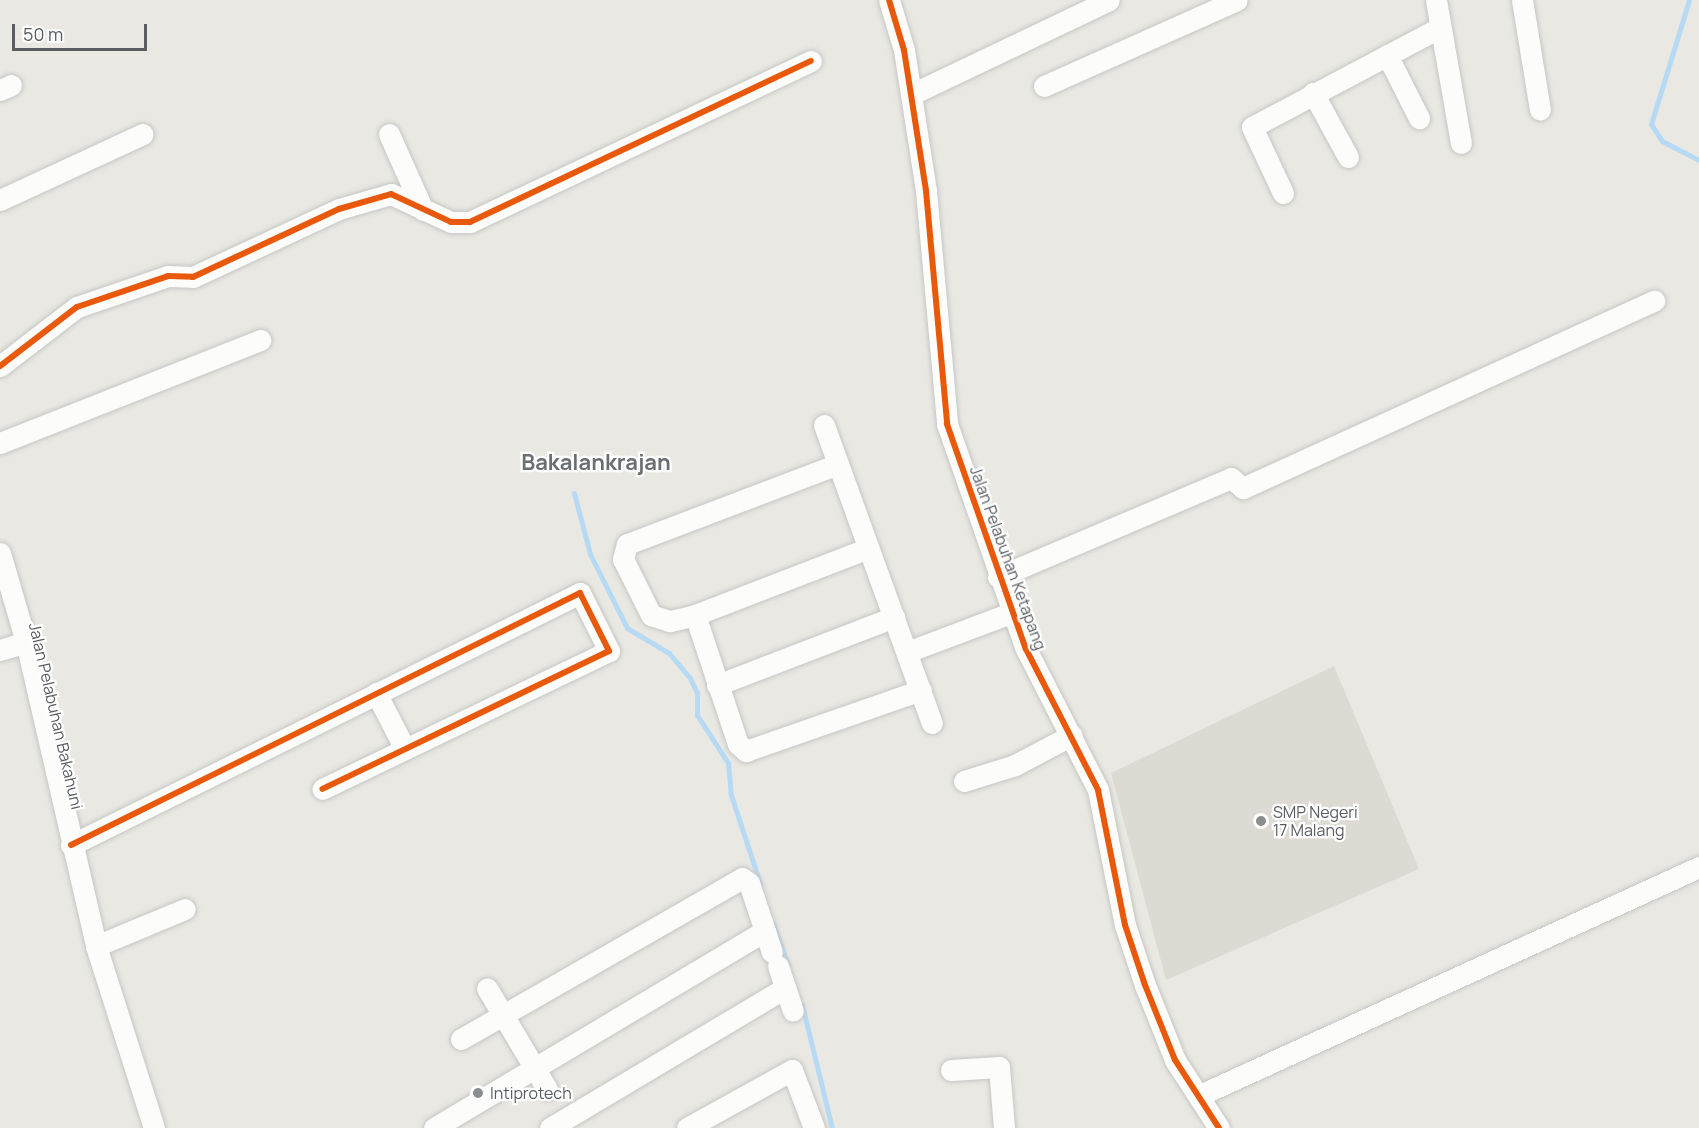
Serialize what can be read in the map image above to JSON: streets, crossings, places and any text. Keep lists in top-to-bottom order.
{
  "streets": {
    "street": ["Jalan Pelabuhan Ketapang", "Jalan Pelabuhan Bakahuni"]
  },
  "districts": ["Bakalankrajan"],
  "places": ["SMP Negeri 17 Malang", "Intiprotech"],
  "scale_bar": "50 m"
}
